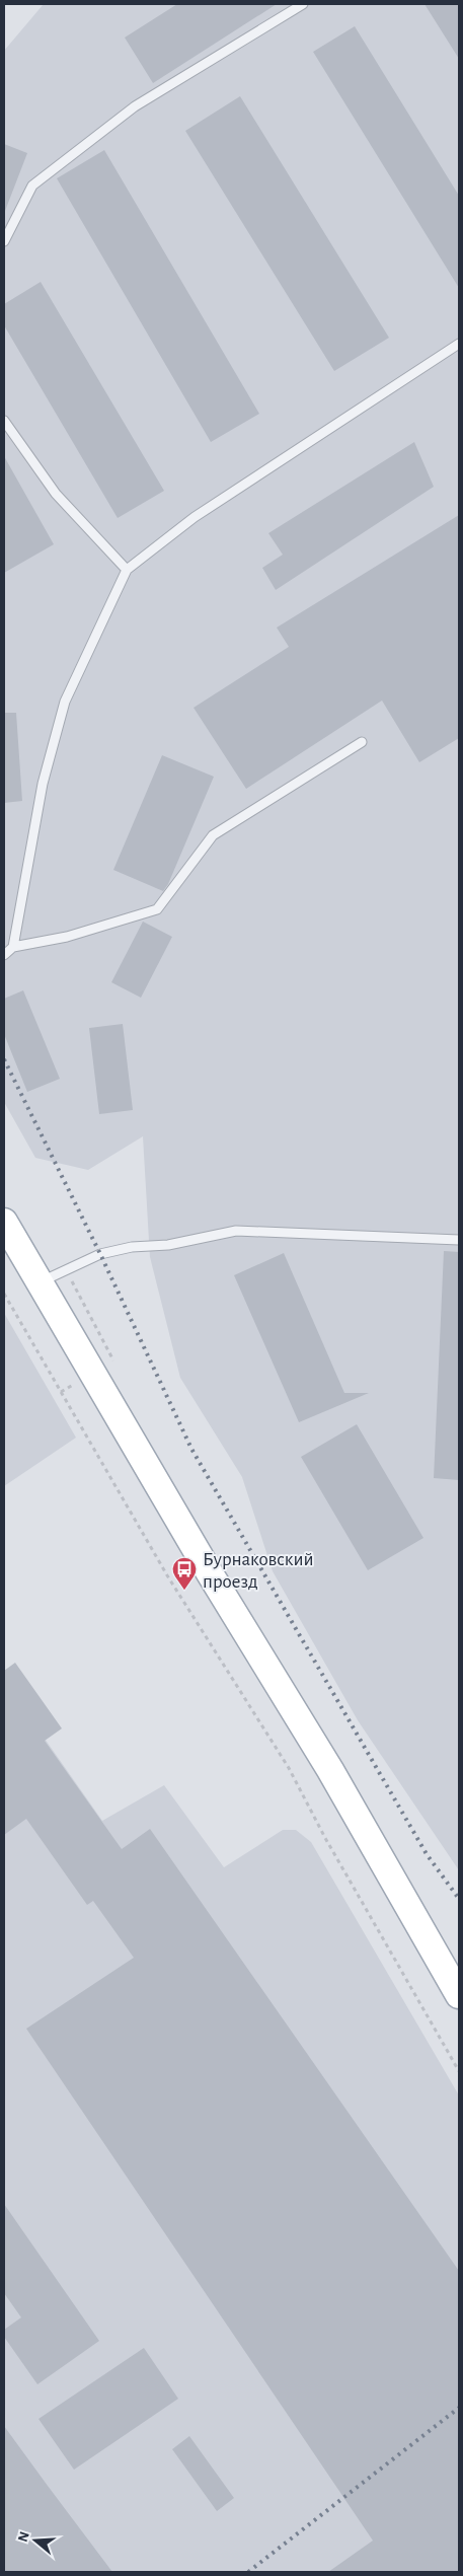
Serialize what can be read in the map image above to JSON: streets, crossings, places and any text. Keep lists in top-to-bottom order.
{
  "places": {
    "bus stop": ["Бурнаковский проезд"]
  },
  "north": "left"
}
